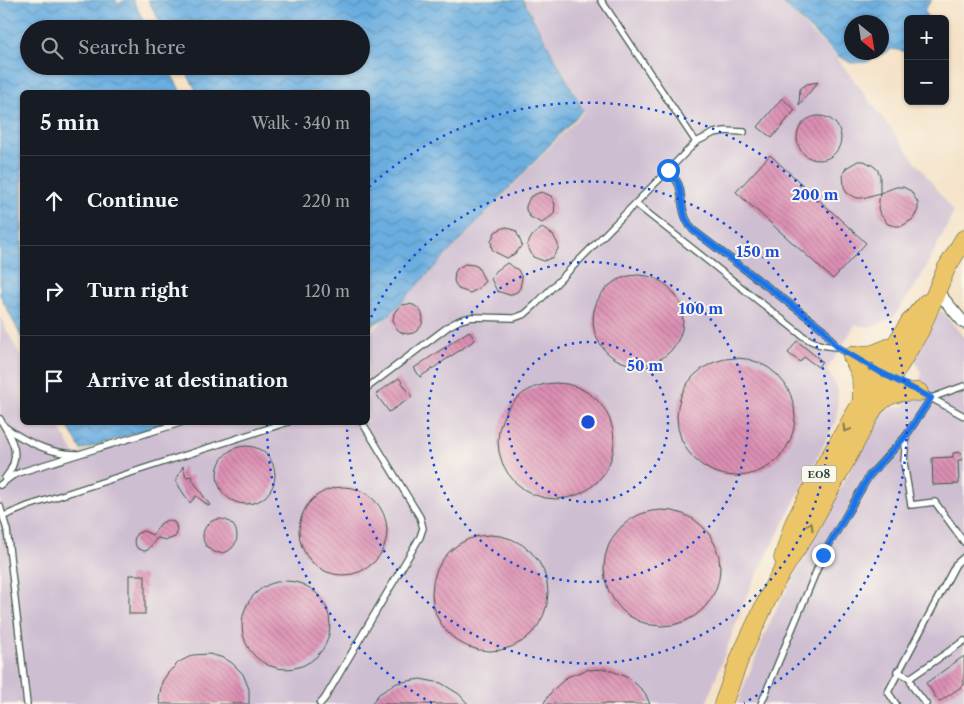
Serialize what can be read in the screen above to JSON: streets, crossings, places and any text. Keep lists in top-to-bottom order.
{
  "streets": {
    "main road": ["ΕΟ8"]
  },
  "north": "bottom right",
  "page": {
    "map_buttons": ["+", "−"],
    "search": "Search here",
    "heading": ["5 min", "Walk · 340 m"],
    "list": [
      ["Continue", "220 m"],
      ["Turn right", "120 m"],
      "Arrive at destination"
    ]
  },
  "rings": [
    "200 m",
    "150 m",
    "100 m",
    "50 m"
  ]
}
